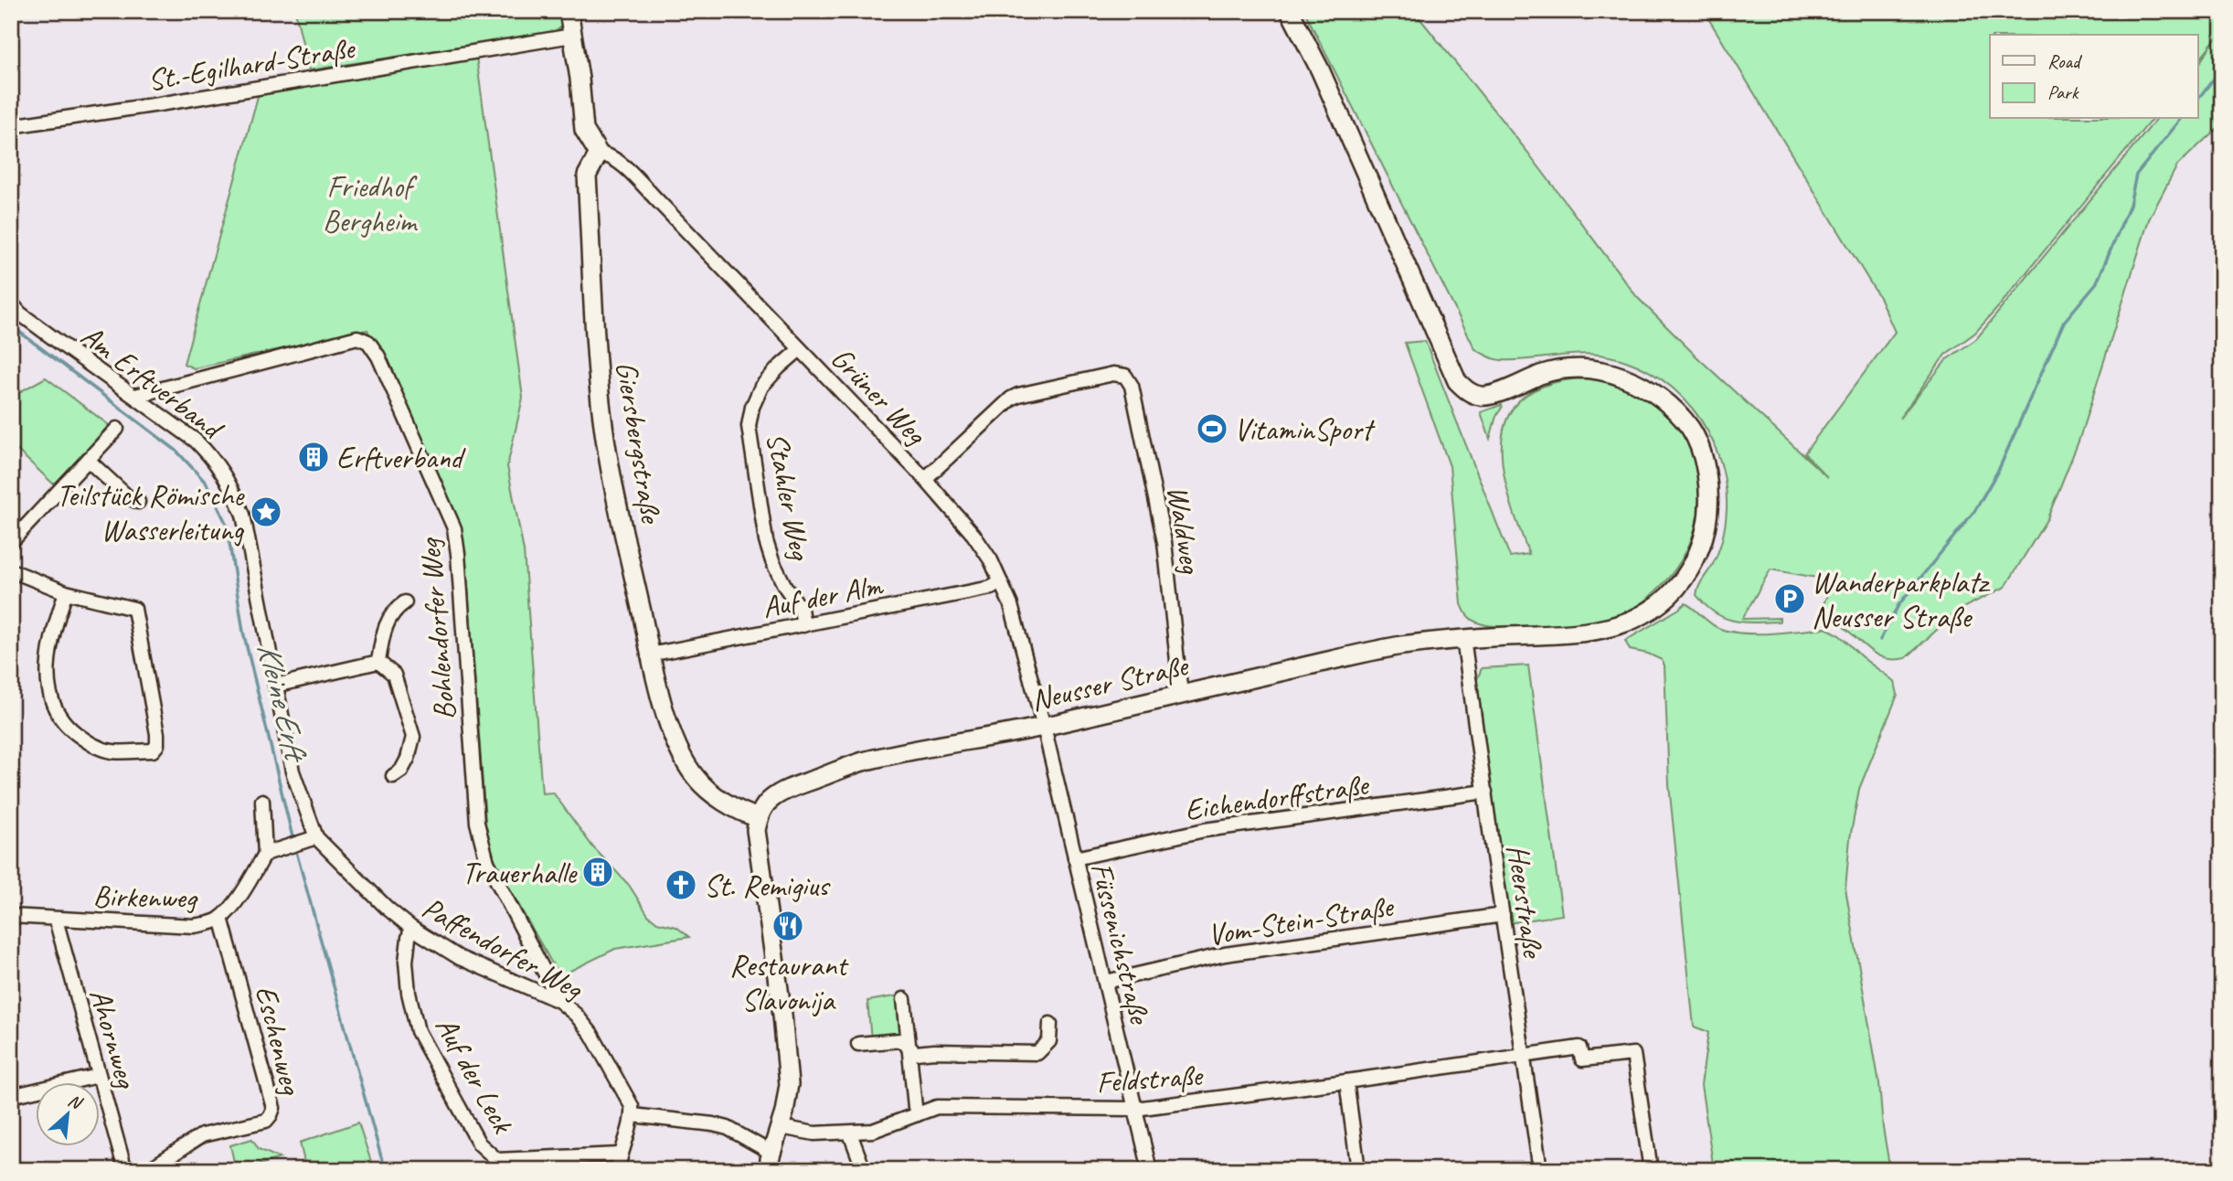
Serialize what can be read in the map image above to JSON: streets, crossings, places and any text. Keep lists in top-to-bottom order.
{
  "streets": {
    "main road": ["Giersbergstraße", "Neusser Straße"],
    "street": [
      "St.-Egilhard-Straße",
      "Am Erftverband",
      "Grüner Weg",
      "Stahler Weg",
      "Waldweg",
      "Auf der Alm",
      "Bohlendorfer Weg",
      "Eichendorffstraße",
      "Birkenweg",
      "Heerstraße",
      "Vom-Stein-Straße",
      "Füssenichstraße",
      "Paffendorfer Weg",
      "Ahornweg",
      "Eschenweg",
      "Auf der Leck",
      "Feldstraße"
    ]
  },
  "crossings": [
    ["Am Erftverband", "Bohlendorfer Weg"],
    ["Am Erftverband", "Paffendorfer Weg"],
    ["Grüner Weg", "Giersbergstraße"],
    ["Grüner Weg", "Stahler Weg"],
    ["Grüner Weg", "Waldweg"],
    ["Grüner Weg", "Auf der Alm"],
    ["Grüner Weg", "Neusser Straße"],
    ["Grüner Weg", "Füssenichstraße"],
    ["Giersbergstraße", "Auf der Alm"],
    ["Giersbergstraße", "Neusser Straße"],
    ["Stahler Weg", "Auf der Alm"],
    ["Waldweg", "Neusser Straße"],
    ["Bohlendorfer Weg", "Paffendorfer Weg"],
    ["Neusser Straße", "Heerstraße"],
    ["Neusser Straße", "Füssenichstraße"],
    ["Eichendorffstraße", "Heerstraße"],
    ["Eichendorffstraße", "Füssenichstraße"],
    ["Birkenweg", "Ahornweg"],
    ["Birkenweg", "Eschenweg"],
    ["Heerstraße", "Vom-Stein-Straße"],
    ["Heerstraße", "Feldstraße"],
    ["Vom-Stein-Straße", "Füssenichstraße"],
    ["Füssenichstraße", "Feldstraße"],
    ["Paffendorfer Weg", "Auf der Leck"]
  ],
  "water": ["Kleine Erft"],
  "parks": ["Friedhof Bergheim"],
  "places": {
    "sports": ["VitaminSport"],
    "building": ["Erftverband", "Trauerhalle"],
    "place": ["Teilstück Römische Wasserleitung"],
    "parking": ["Wanderparkplatz Neusser Straße"],
    "church": ["St. Remigius"],
    "restaurant": ["Restaurant Slavonija"]
  },
  "legend": ["Road", "Park"],
  "north": "top right"
}
